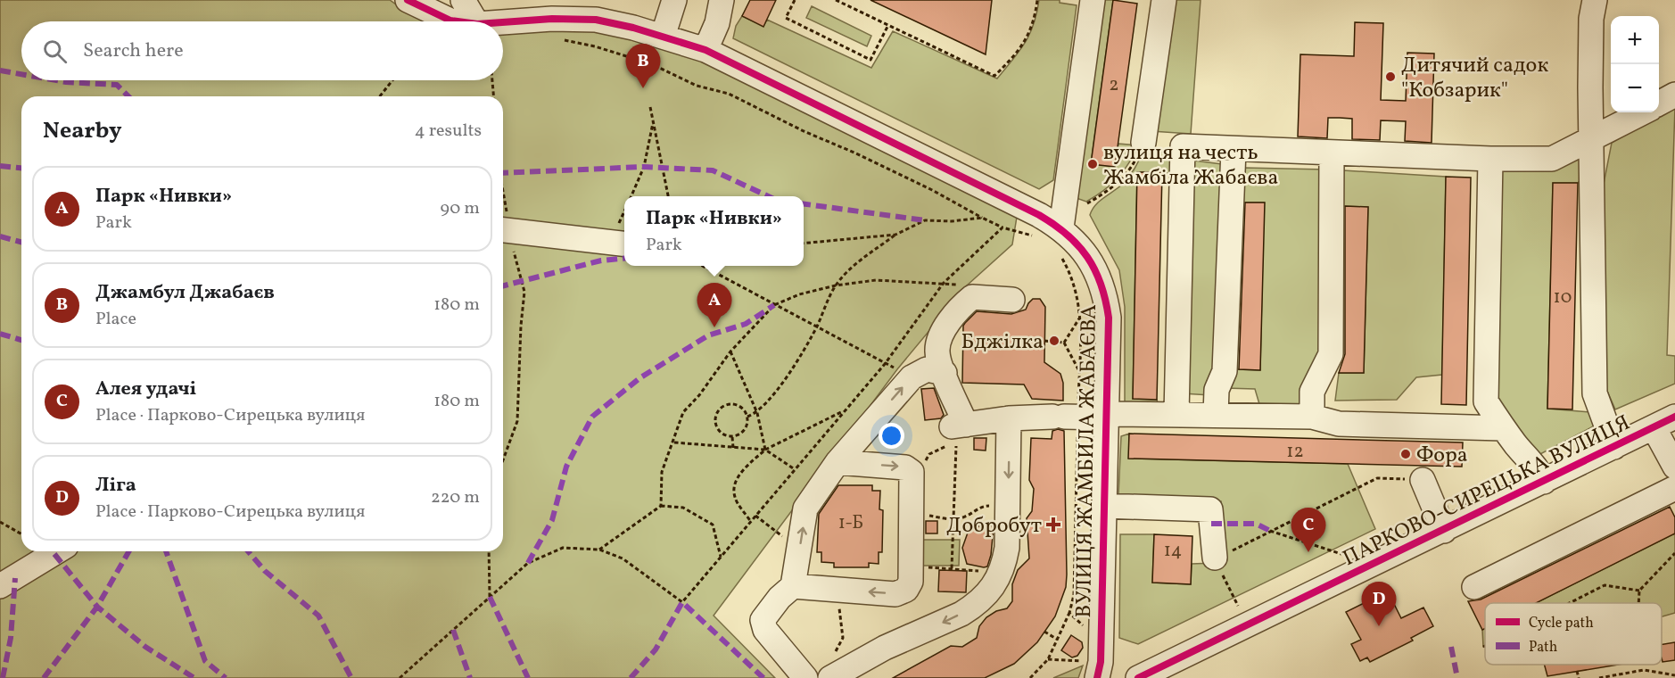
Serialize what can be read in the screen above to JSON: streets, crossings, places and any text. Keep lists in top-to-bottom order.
{
  "streets": {
    "street": ["ВУЛИЦЯ ЖАМБИЛА ЖАБАЄВА", "ПАРКОВО-СИРЕЦЬКА ВУЛИЦЯ"]
  },
  "places": {
    "other": [
      "Дитячий садок \"Кобзарик\"",
      "вулиця на честь Жамбіла Жабаєва",
      "Бджілка",
      "Фора"
    ],
    "health": ["Добробут"]
  },
  "house_numbers": [
    "2",
    "10",
    "12",
    "1-Б",
    "14"
  ],
  "legend": ["Cycle path", "Path"],
  "page": {
    "map_buttons": ["+", "−"],
    "search": "Search here",
    "pins": [
      "B",
      "A",
      "C",
      "D"
    ],
    "heading": ["Nearby", "4 results"],
    "list": [
      {
        "mark": "A",
        "name": "Парк «Нивки»",
        "note": "Park",
        "value": "90 m"
      },
      {
        "mark": "B",
        "name": "Джамбул Джабаєв",
        "note": "Place",
        "value": "180 m"
      },
      {
        "mark": "C",
        "name": "Алея удачі",
        "note": "Place · Парково-Сирецька вулиця",
        "value": "180 m"
      },
      {
        "mark": "D",
        "name": "Ліга",
        "note": "Place · Парково-Сирецька вулиця",
        "value": "220 m"
      }
    ],
    "popup": ["Парк «Нивки»", "Park"]
  }
}
